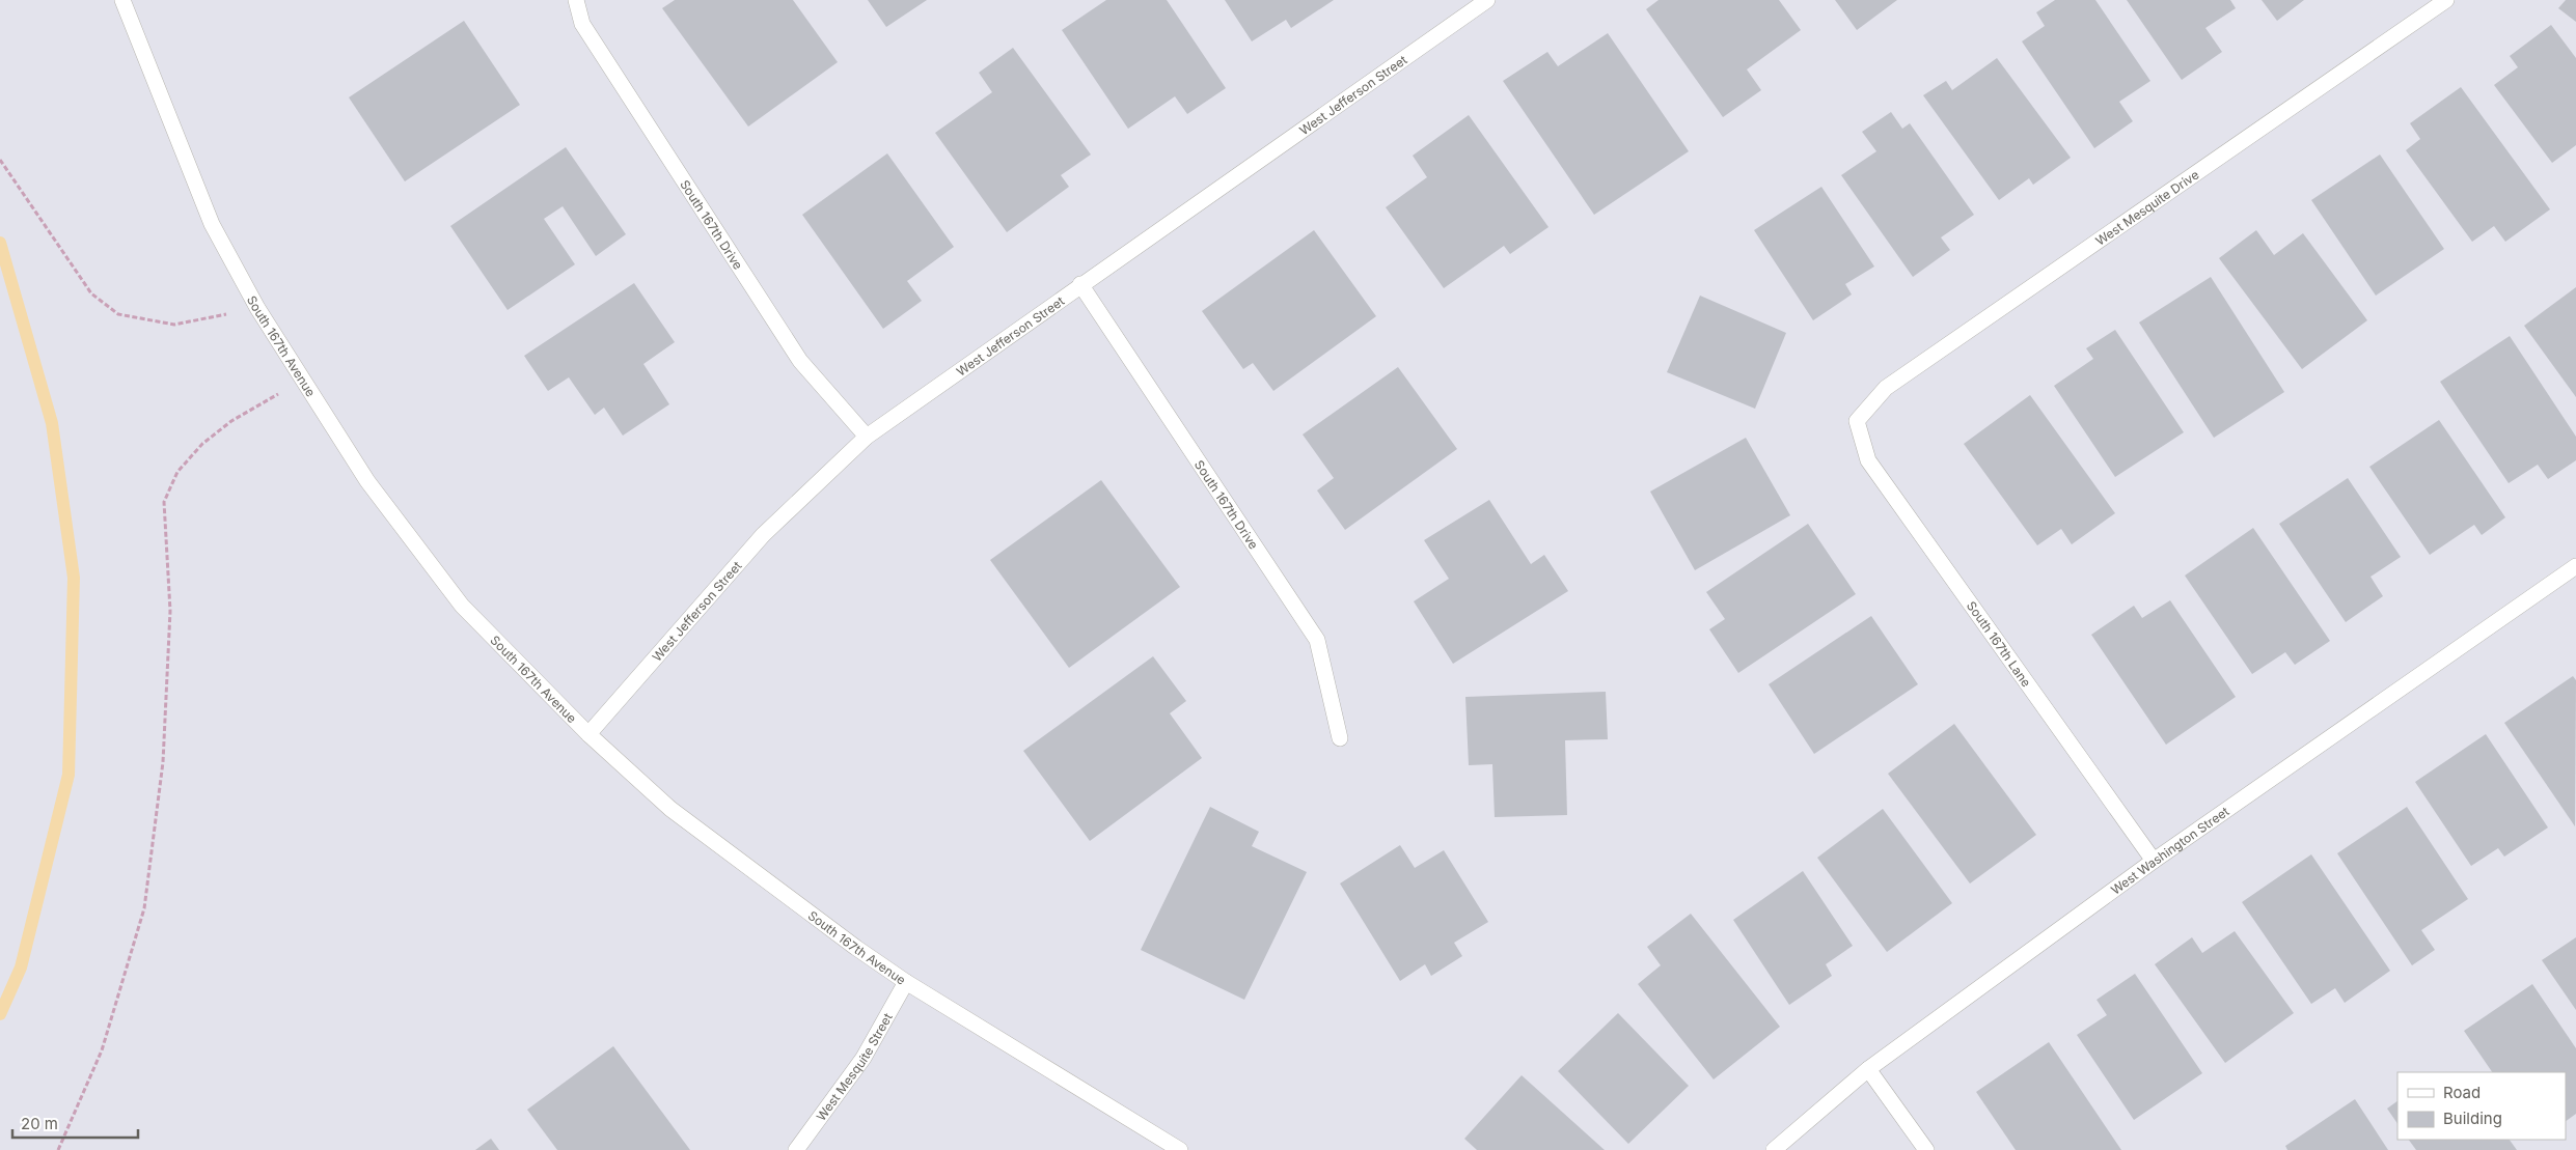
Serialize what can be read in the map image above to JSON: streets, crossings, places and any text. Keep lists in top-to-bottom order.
{
  "streets": {
    "street": [
      "West Jefferson Street",
      "West Mesquite Drive",
      "South 167th Drive",
      "South 167th Avenue",
      "South 167th Lane",
      "West Washington Street",
      "West Mesquite Street"
    ]
  },
  "crossings": [
    ["West Jefferson Street", "South 167th Drive"],
    ["West Jefferson Street", "South 167th Avenue"],
    ["West Mesquite Drive", "South 167th Lane"],
    ["South 167th Avenue", "West Mesquite Street"],
    ["South 167th Lane", "West Washington Street"]
  ],
  "legend": ["Road", "Building"],
  "scale_bar": "20 m"
}
